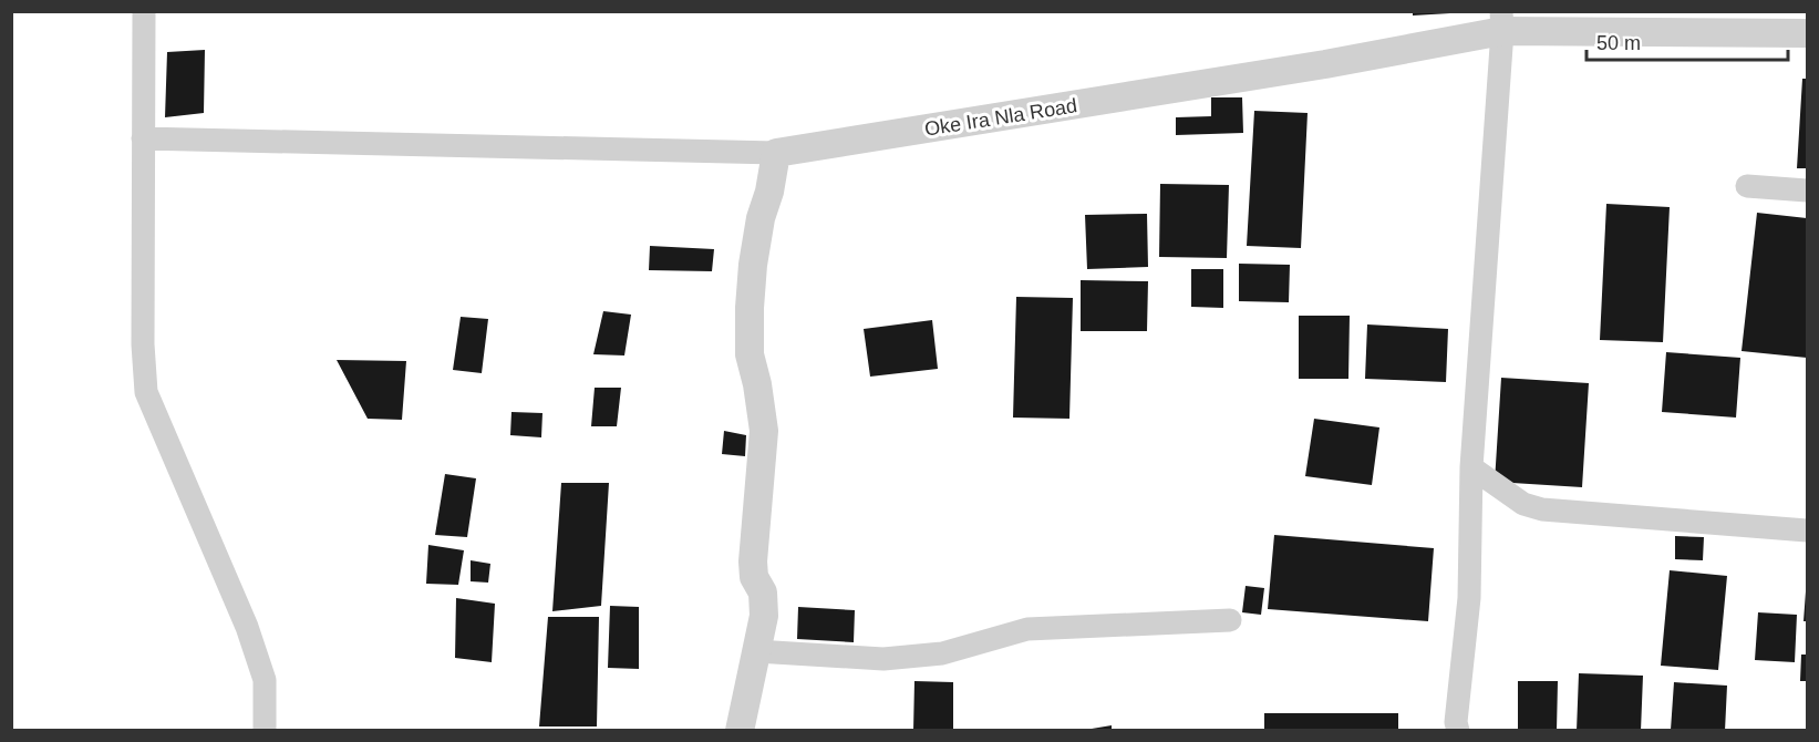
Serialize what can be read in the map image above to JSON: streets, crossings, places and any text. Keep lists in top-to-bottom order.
{
  "streets": {
    "street": ["Oke Ira Nla Road"]
  },
  "scale_bar": "50 m"
}
